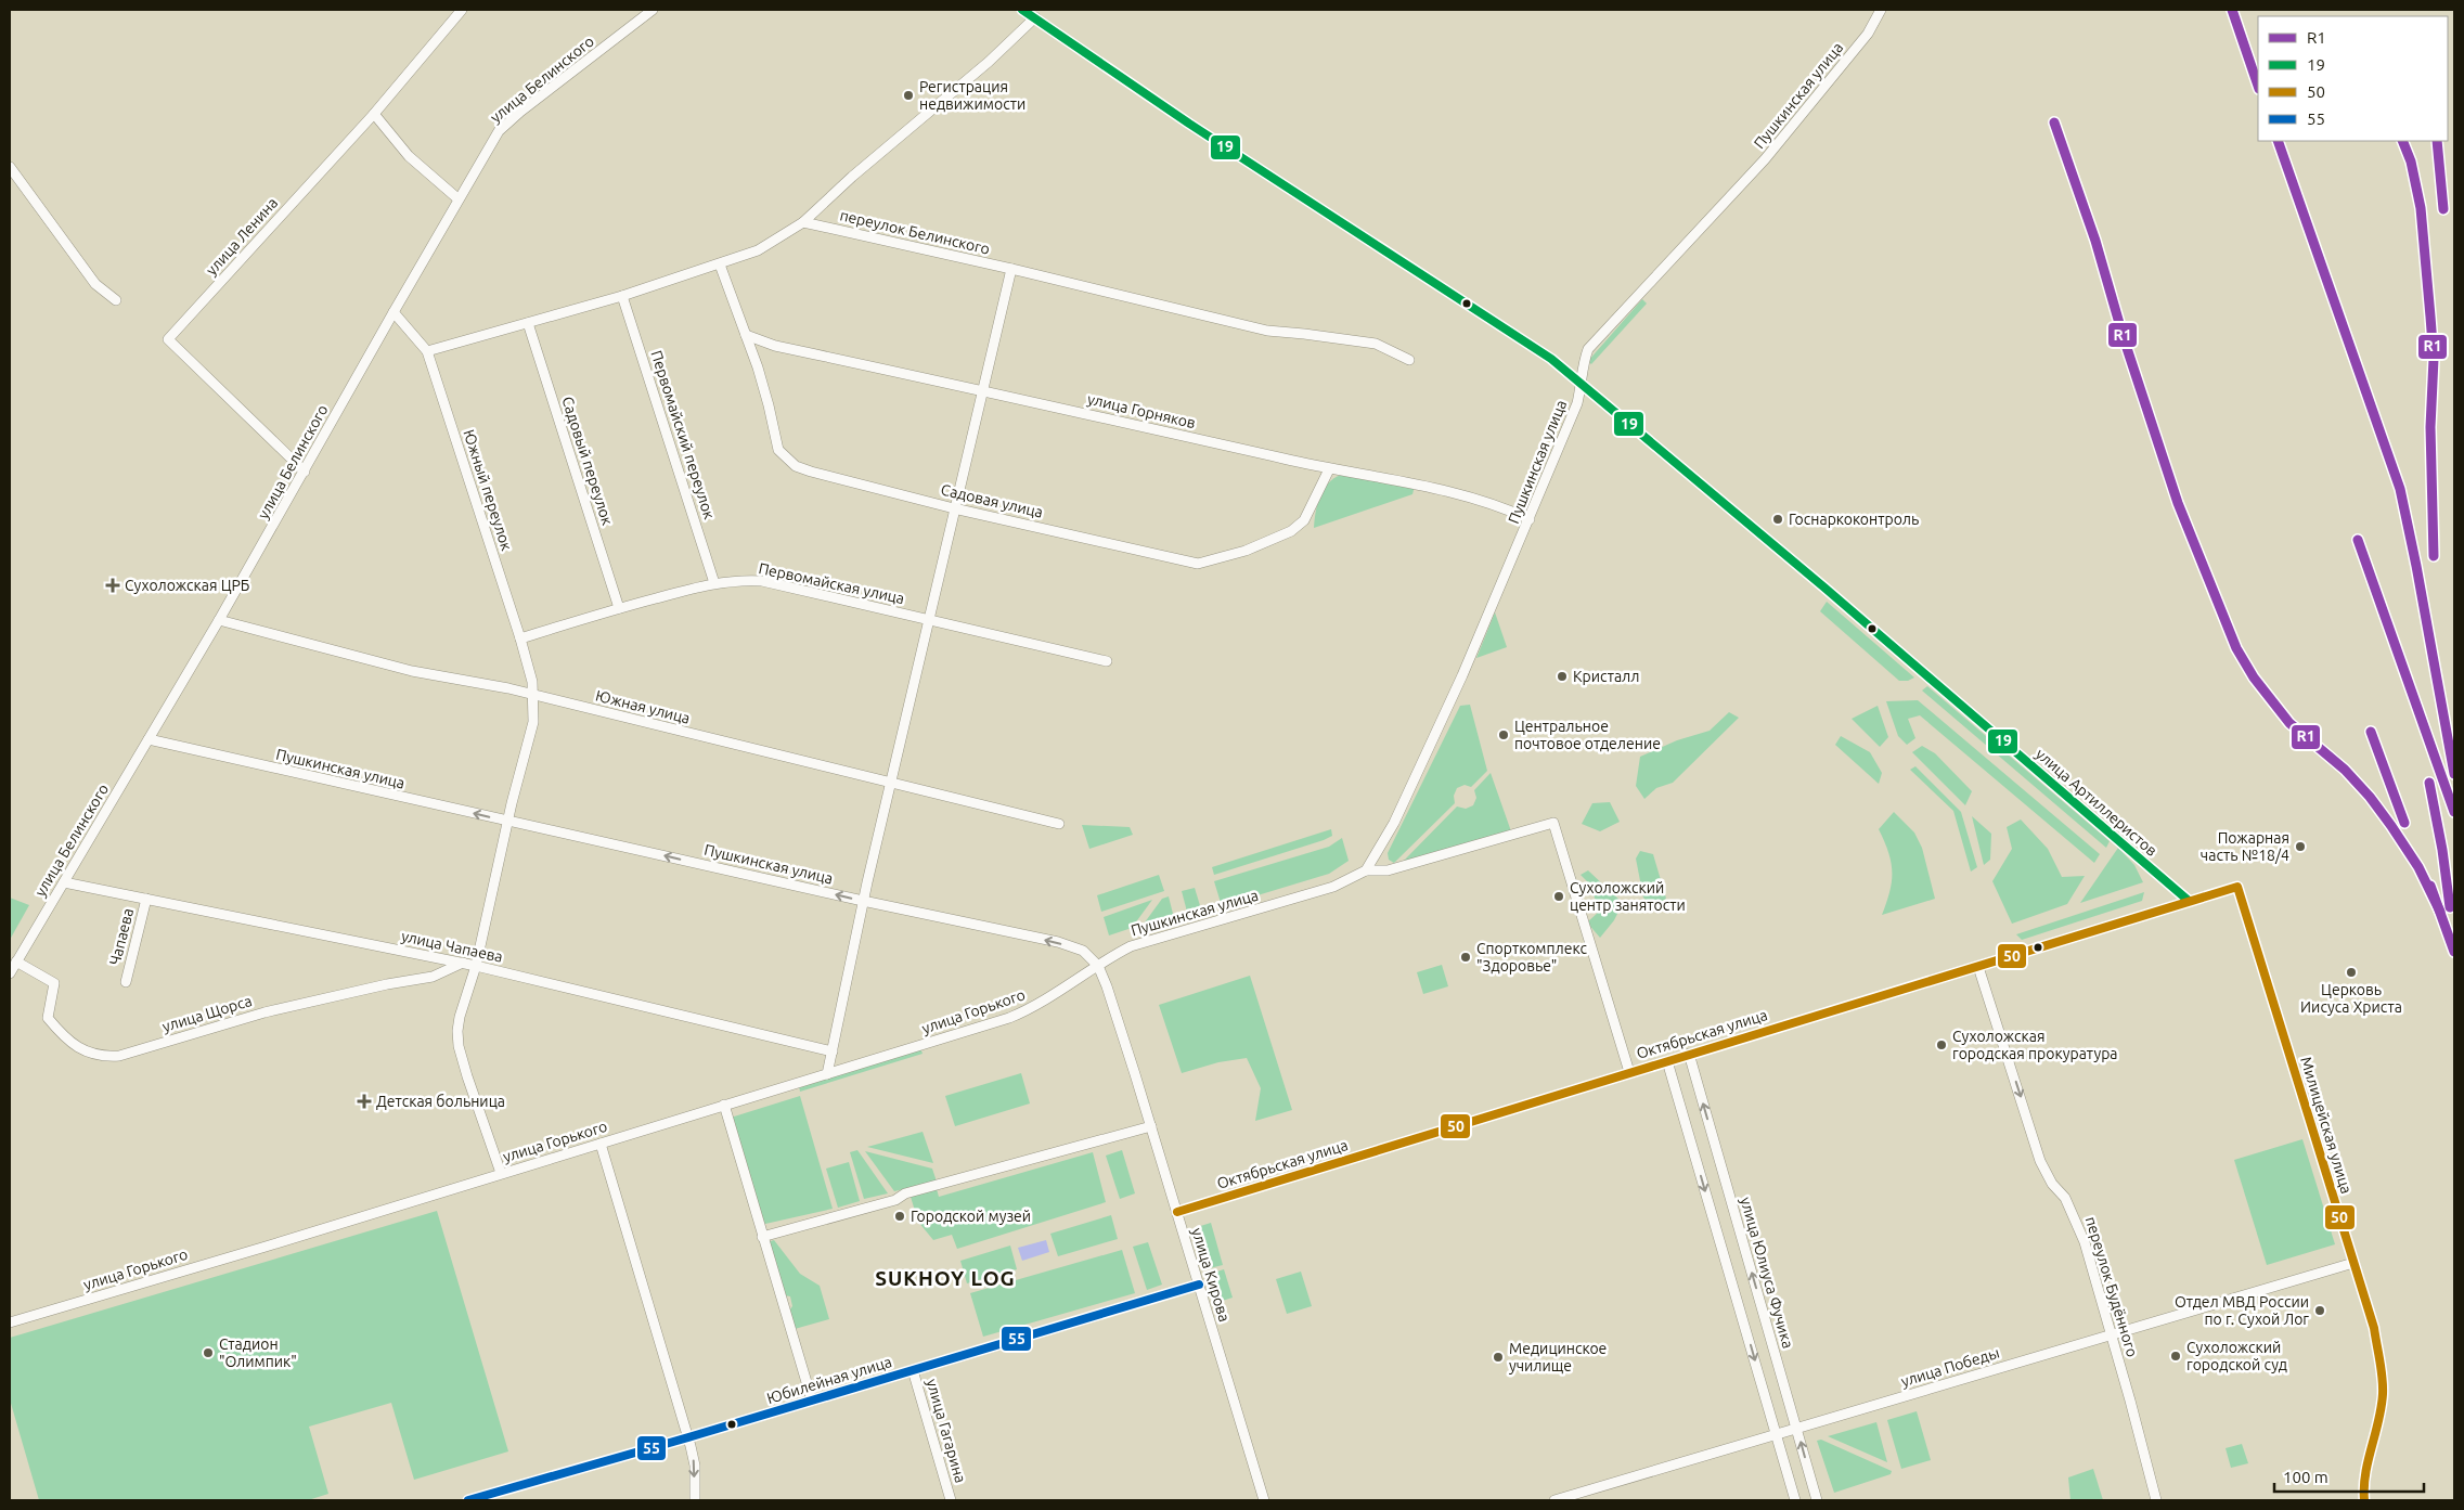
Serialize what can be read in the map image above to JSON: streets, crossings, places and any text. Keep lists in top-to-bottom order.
{
  "streets": {
    "street": [
      "улица Белинского",
      "Пушкинская улица",
      "переулок Белинского",
      "улица Ленина",
      "улица Горняков",
      "Первомайский переулок",
      "Садовый переулок",
      "Южный переулок",
      "Садовая улица",
      "Первомайская улица",
      "Южная улица",
      "улица Артиллеристов",
      "Чапаева",
      "улица Чапаева",
      "улица Горького",
      "улица Щорса",
      "Октябрьская улица",
      "Милицейская улица",
      "улица Юлиуса Фучика",
      "улица Кирова",
      "переулок Будённого",
      "улица Победы",
      "Юбилейная улица",
      "улица Гагарина"
    ]
  },
  "crossings": [
    ["улица Белинского", "Пушкинская улица"],
    ["улица Белинского", "улица Ленина"],
    ["улица Белинского", "Южная улица"],
    ["улица Белинского", "улица Чапаева"],
    ["улица Белинского", "улица Щорса"],
    ["Пушкинская улица", "улица Горняков"],
    ["Пушкинская улица", "Южный переулок"],
    ["Пушкинская улица", "улица Артиллеристов"],
    ["Пушкинская улица", "улица Горького"],
    ["Пушкинская улица", "Октябрьская улица"],
    ["Пушкинская улица", "улица Кирова"],
    ["улица Горняков", "Садовая улица"],
    ["Первомайский переулок", "Первомайская улица"],
    ["Садовый переулок", "Первомайская улица"],
    ["Южный переулок", "Первомайская улица"],
    ["Южный переулок", "Южная улица"],
    ["Южный переулок", "улица Чапаева"],
    ["Южный переулок", "улица Горького"],
    ["улица Артиллеристов", "Октябрьская улица"],
    ["Чапаева", "улица Чапаева"],
    ["улица Чапаева", "улица Щорса"],
    ["улица Горького", "улица Кирова"],
    ["Октябрьская улица", "Милицейская улица"],
    ["Октябрьская улица", "улица Юлиуса Фучика"],
    ["Октябрьская улица", "улица Кирова"],
    ["Октябрьская улица", "переулок Будённого"],
    ["Милицейская улица", "улица Победы"],
    ["улица Юлиуса Фучика", "улица Победы"],
    ["улица Кирова", "Юбилейная улица"],
    ["переулок Будённого", "улица Победы"],
    ["Юбилейная улица", "улица Гагарина"]
  ],
  "one_way": ["Пушкинская улица", "переулок Будённого"],
  "districts": ["SUKHOY LOG"],
  "places": {
    "other": [
      "Регистрация недвижимости",
      "Госнаркоконтроль",
      "Кристалл",
      "Центральное почтовое отделение",
      "Пожарная часть №18/4",
      "Сухоложский центр занятости",
      "Спорткомплекс \"Здоровье\"",
      "Церковь Иисуса Христа",
      "Сухоложская городская прокуратура",
      "Городской музей",
      "Отдел МВД России по г. Сухой Лог",
      "Стадион \"Олимпик\"",
      "Сухоложский городской суд",
      "Медицинское училище"
    ],
    "health": ["Сухоложская ЦРБ", "Детская больница"]
  },
  "lines": [
    "transit line R1",
    "transit line 19",
    "transit line 50",
    "transit line 55"
  ],
  "legend": [
    "R1",
    "19",
    "50",
    "55"
  ],
  "scale_bar": "100 m"
}
